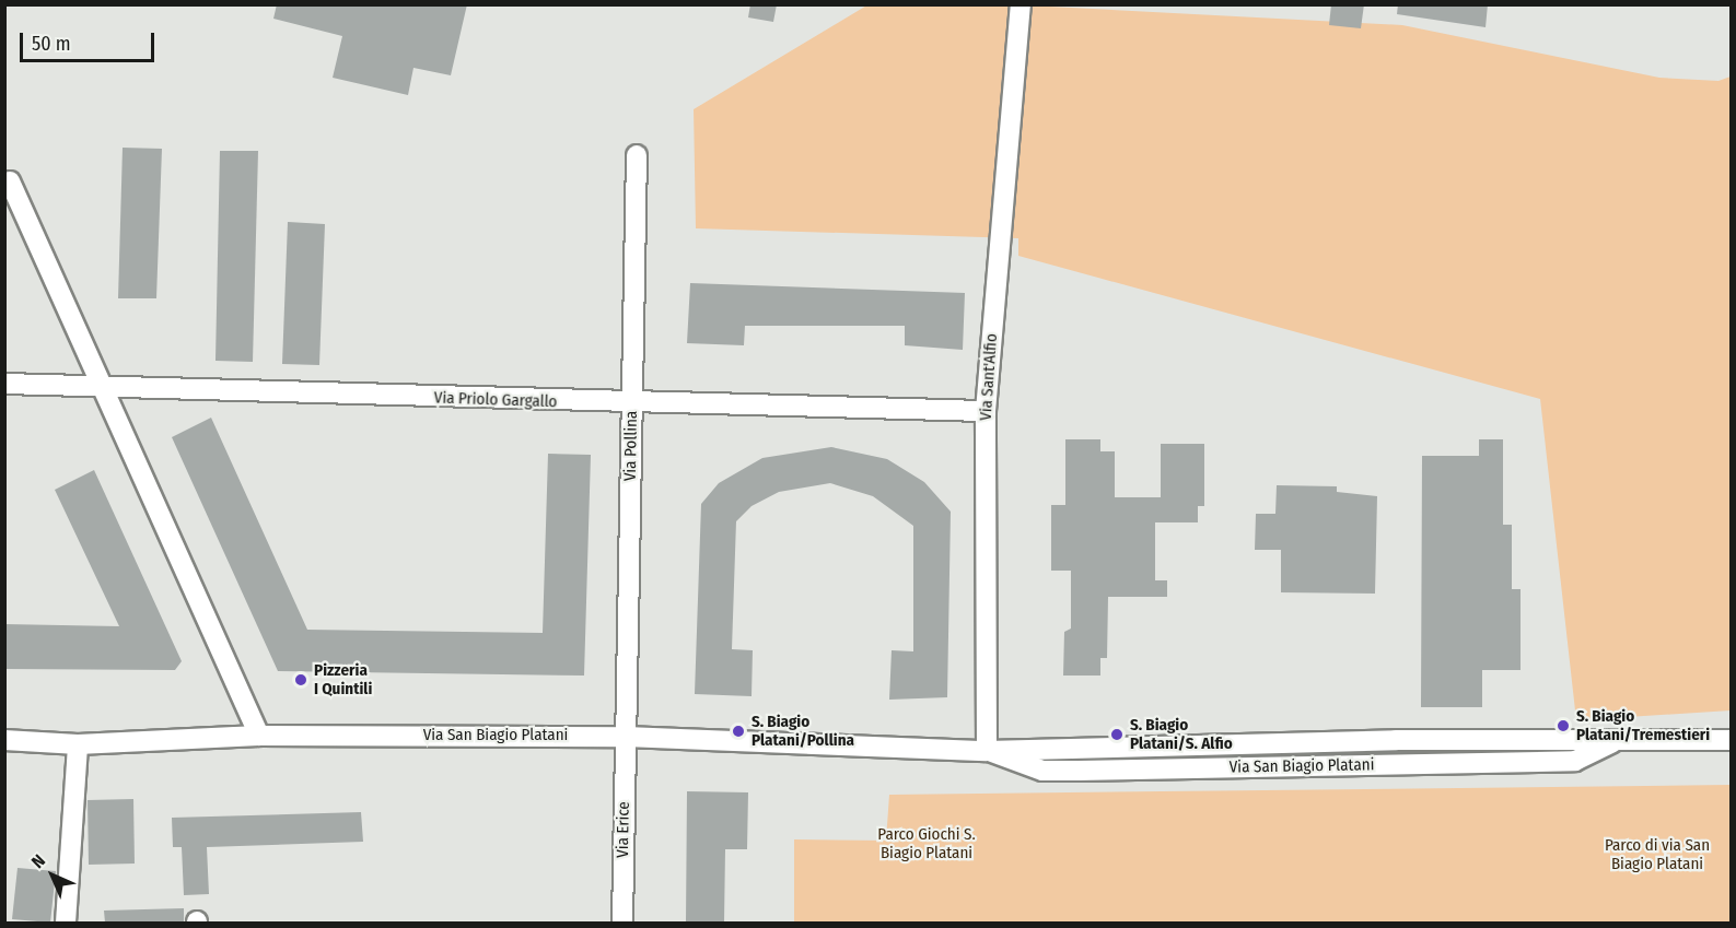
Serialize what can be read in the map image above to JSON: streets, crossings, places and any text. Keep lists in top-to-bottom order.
{
  "streets": {
    "street": [
      "Via Sant'Alfio",
      "Via Priolo Gargallo",
      "Via Pollina",
      "Via San Biagio Platani",
      "Via Erice"
    ]
  },
  "crossings": [
    ["Via Sant'Alfio", "Via Priolo Gargallo"],
    ["Via Sant'Alfio", "Via San Biagio Platani"],
    ["Via Priolo Gargallo", "Via Pollina"],
    ["Via Pollina", "Via San Biagio Platani"],
    ["Via Pollina", "Via Erice"],
    ["Via San Biagio Platani", "Via Erice"]
  ],
  "parks": ["Parco Giochi S. Biagio Platani", "Parco di via San Biagio Platani"],
  "places": [
    "Pizzeria I Quintili",
    "S. Biagio Platani/Tremestieri",
    "S. Biagio Platani/Pollina",
    "S. Biagio Platani/S. Alfio"
  ],
  "scale_bar": "50 m",
  "north": "top left"
}
